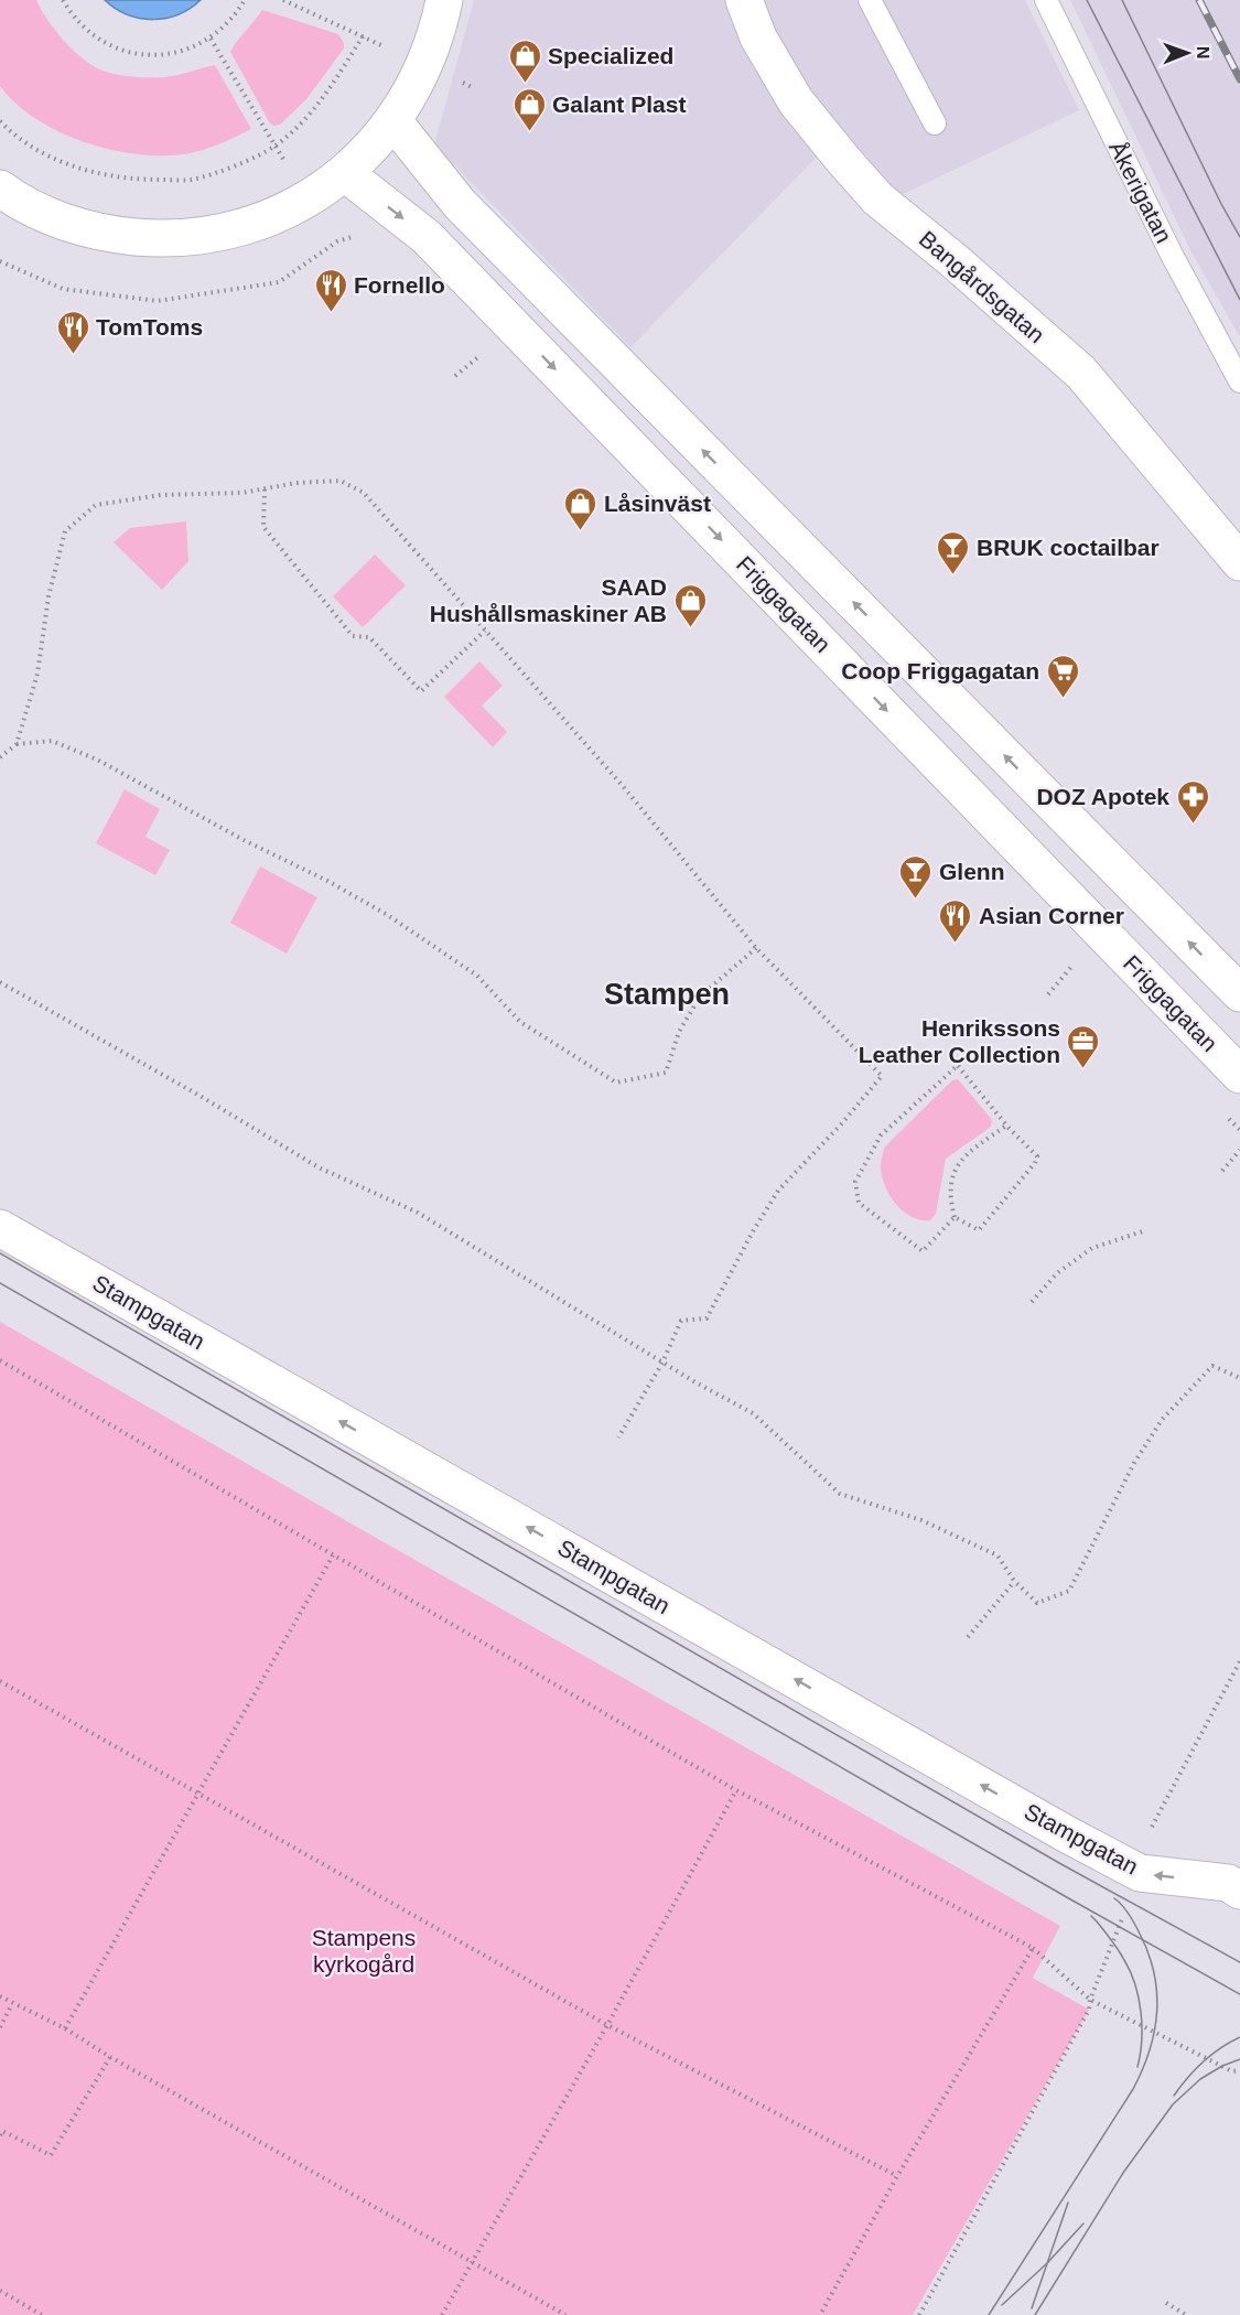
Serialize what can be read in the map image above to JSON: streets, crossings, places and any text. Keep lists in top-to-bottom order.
{
  "streets": {
    "main road": ["Bangårdsgatan", "Friggagatan", "Stampgatan"],
    "lane": ["Åkerigatan"]
  },
  "one_way": ["Stampgatan"],
  "districts": ["Stampen"],
  "parks": ["Stampens kyrkogård"],
  "places": {
    "shop": [
      "Specialized",
      "Galant Plast",
      "Låsinväst",
      "SAAD Hushållsmaskiner AB"
    ],
    "restaurant": ["Fornello", "TomToms", "Asian Corner"],
    "bar": ["BRUK coctailbar", "Glenn"],
    "supermarket": ["Coop Friggagatan"],
    "pharmacy": ["DOZ Apotek"],
    "office": ["Henrikssons Leather Collection"]
  },
  "north": "right"
}
